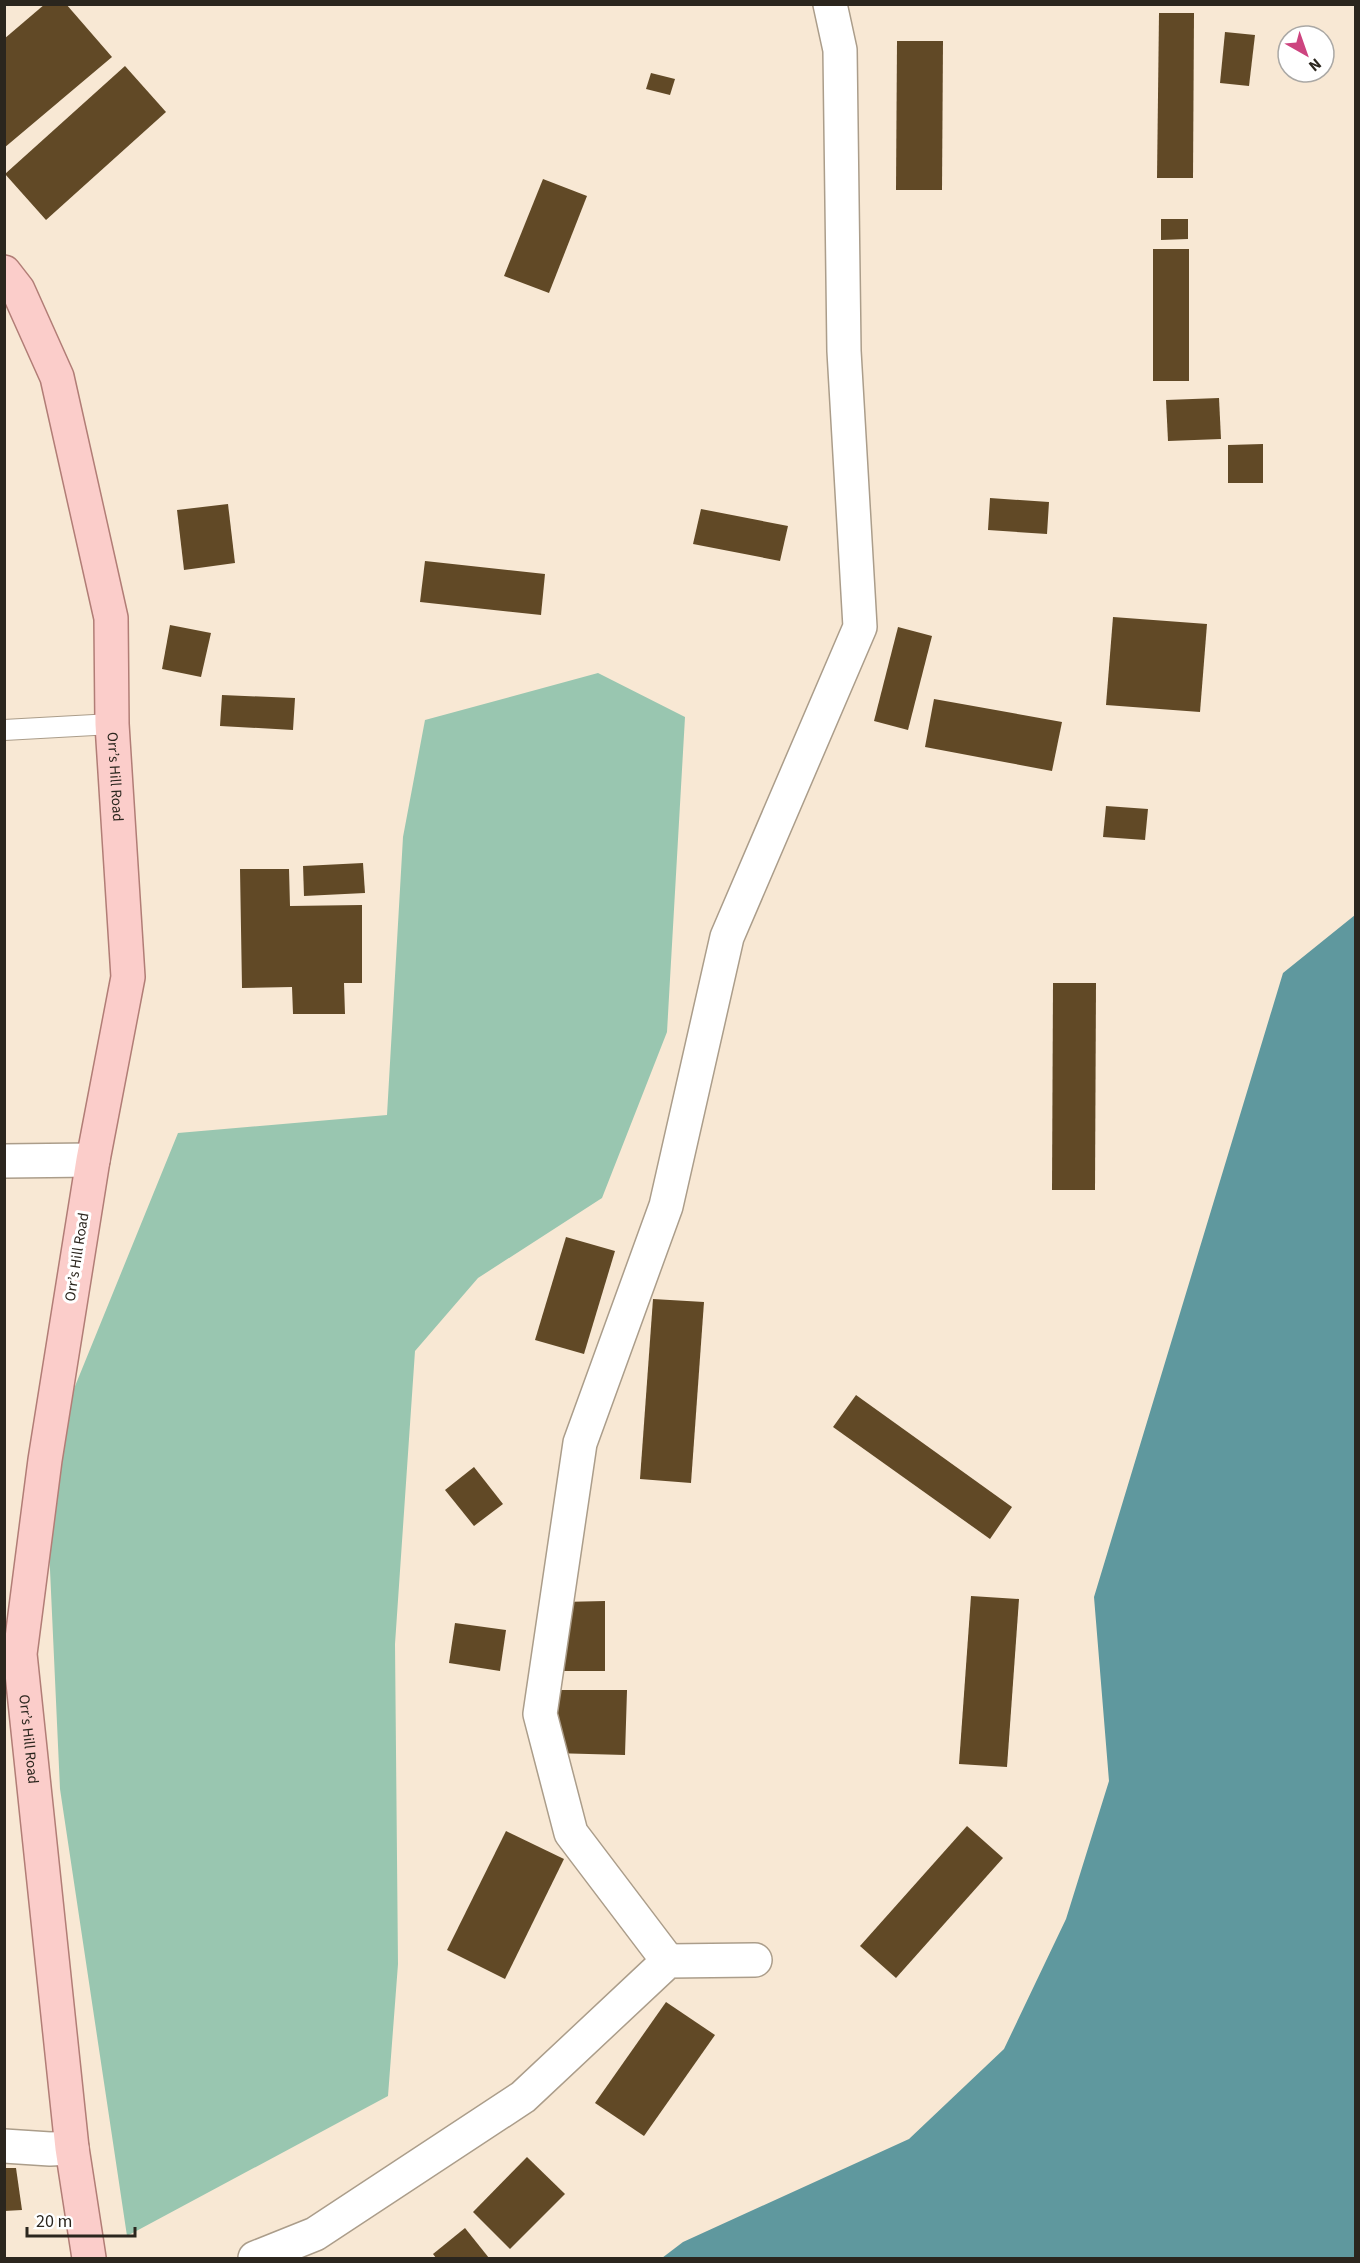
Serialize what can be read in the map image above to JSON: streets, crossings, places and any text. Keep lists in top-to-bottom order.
{
  "streets": {
    "main road": ["Orr’s Hill Road"]
  },
  "scale_bar": "20 m",
  "north": "bottom right"
}
